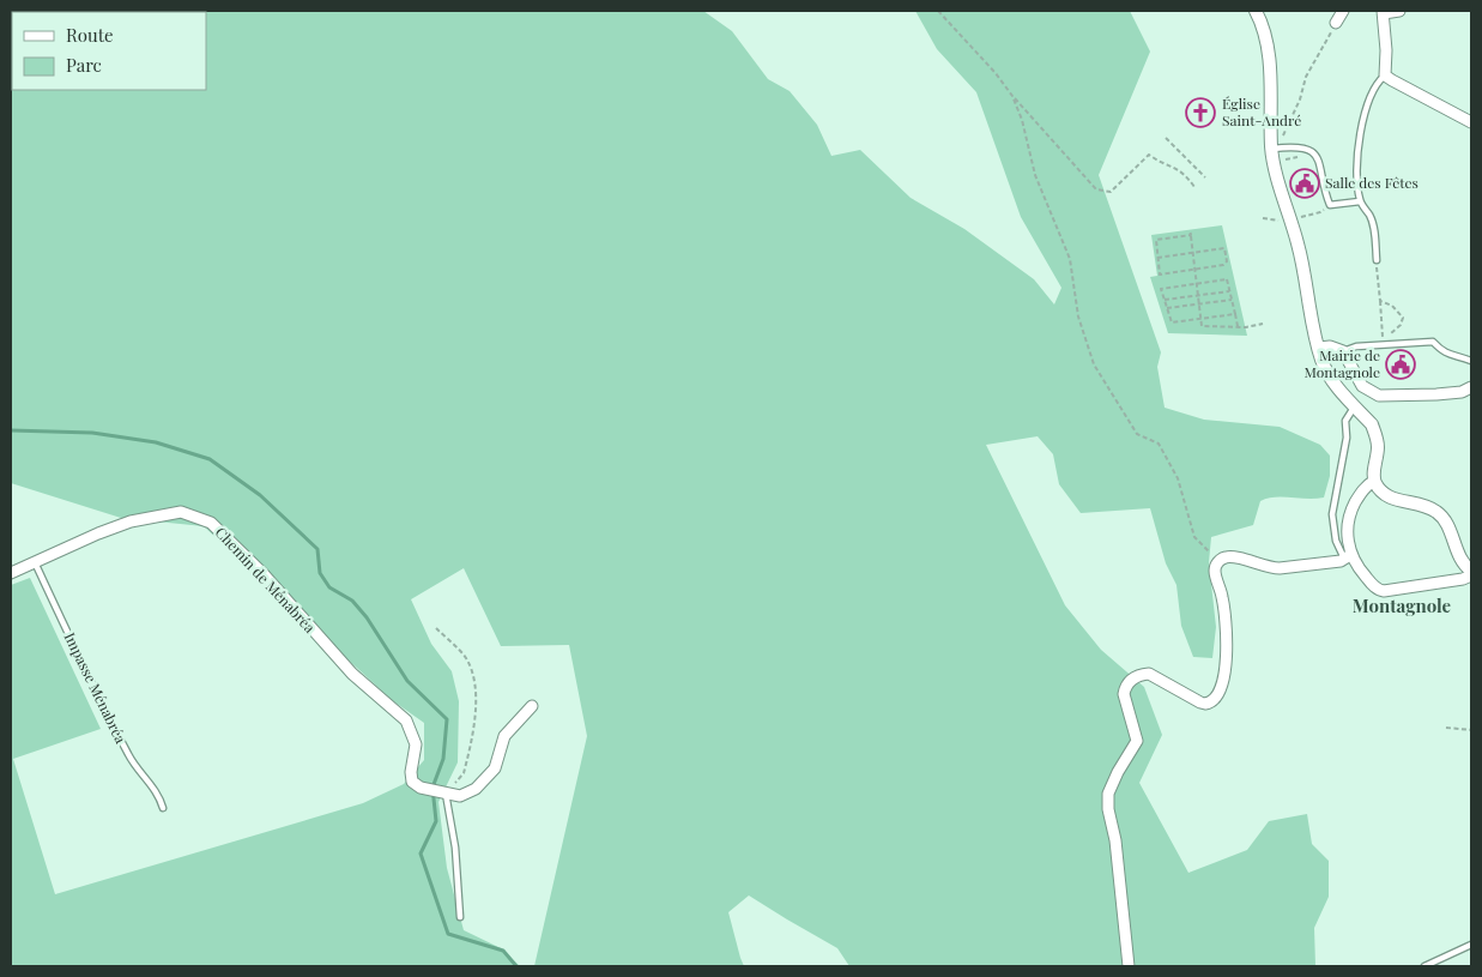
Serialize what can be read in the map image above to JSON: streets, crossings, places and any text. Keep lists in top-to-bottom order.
{
  "streets": {
    "street": ["Chemin de Ménabréa"],
    "lane": ["Impasse Ménabréa"]
  },
  "crossings": [
    ["Chemin de Ménabréa", "Impasse Ménabréa"]
  ],
  "districts": ["Montagnole"],
  "places": {
    "church": ["Église Saint-André"],
    "public building": ["Salle des Fêtes", "Mairie de Montagnole"]
  },
  "legend": ["Route", "Parc"]
}
